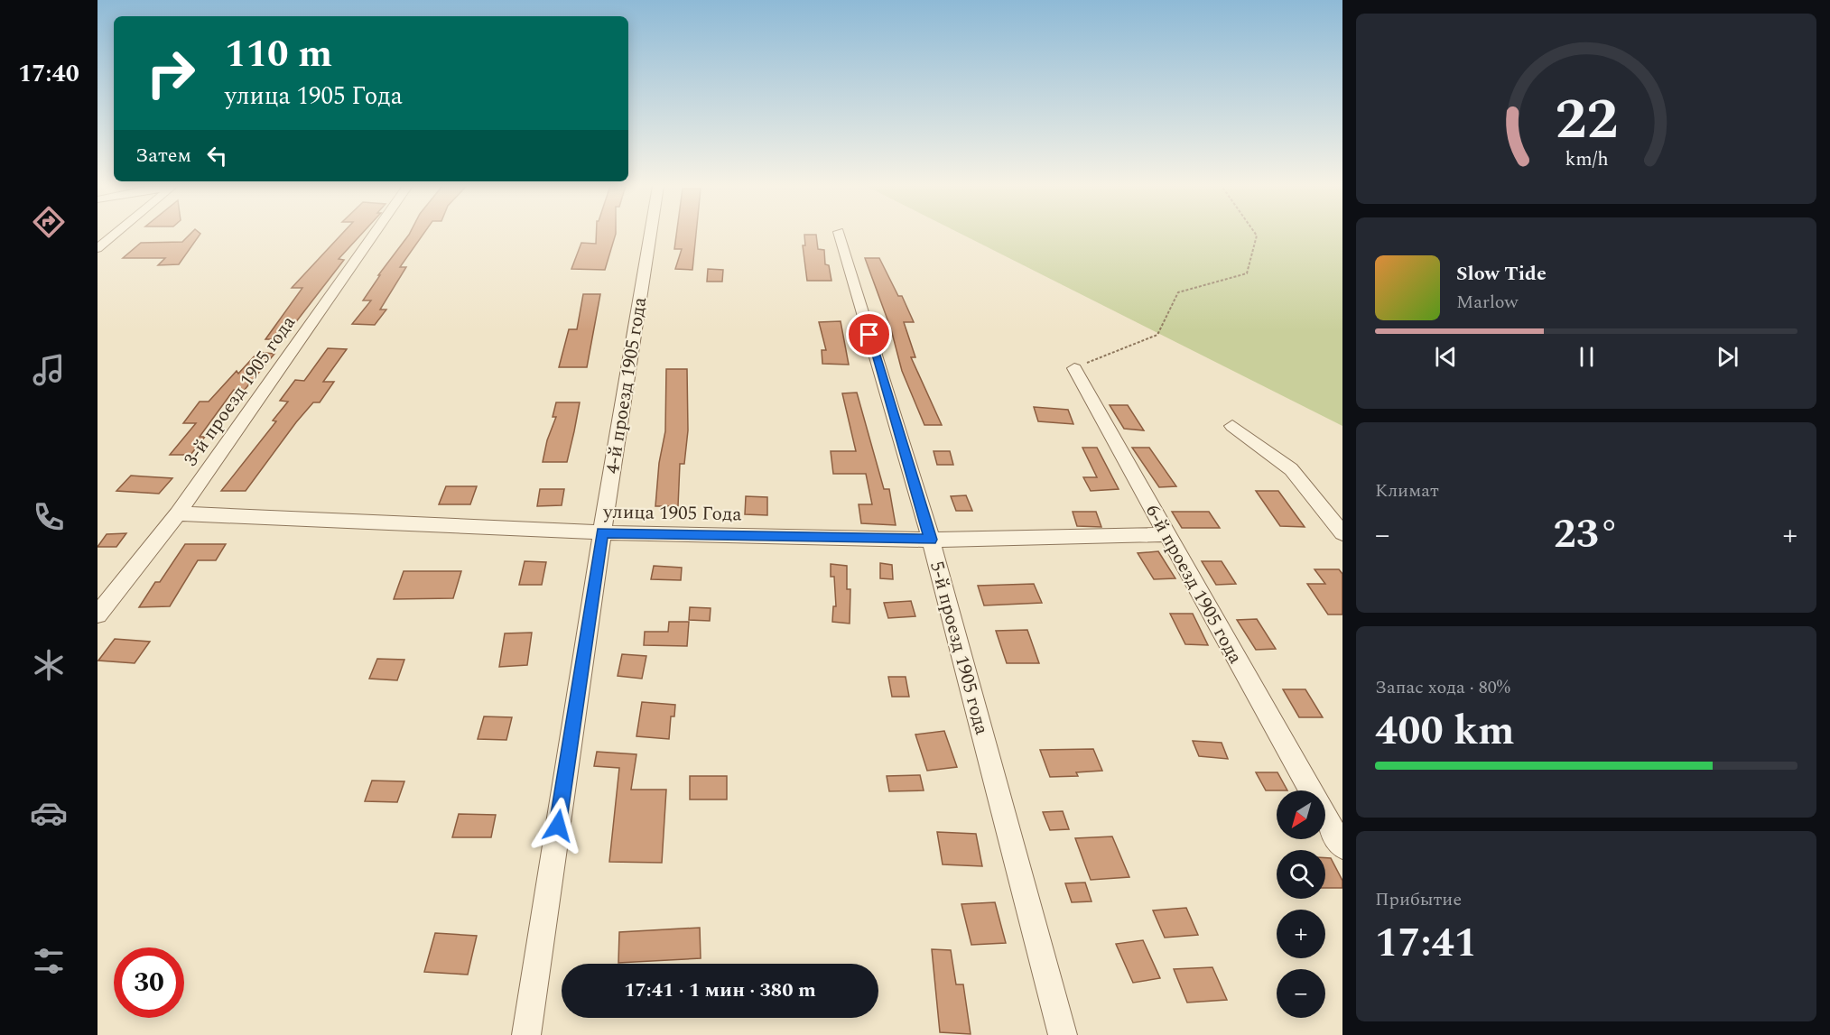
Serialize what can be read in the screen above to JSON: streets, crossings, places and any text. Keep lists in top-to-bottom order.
{
  "streets": {
    "street": [
      "4-й проезд 1905 года",
      "3-й проезд 1905 года",
      "улица 1905 Года",
      "6-й проезд 1905 года",
      "5-й проезд 1905 года"
    ]
  },
  "crossings": [
    ["4-й проезд 1905 года", "улица 1905 Года"],
    ["3-й проезд 1905 года", "улица 1905 Года"],
    ["улица 1905 Года", "6-й проезд 1905 года"],
    ["улица 1905 Года", "5-й проезд 1905 года"]
  ],
  "north": "bottom left",
  "page": {
    "tabs": "17:40",
    "turn": ["110 m", "улица 1905 Года"],
    "then": "Затем",
    "song": ["Slow Tide", "Marlow"],
    "tile": [
      "Климат",
      ["Запас хода · 80%", "400 km"],
      ["Прибытие", "17:41"]
    ],
    "heat": ["−", "23°", "+"],
    "map_buttons": ["+", "−"],
    "limit": "30",
    "trip": "17:41 · 1 мин · 380 m",
    "gauge": ["22", "km/h"]
  }
}
